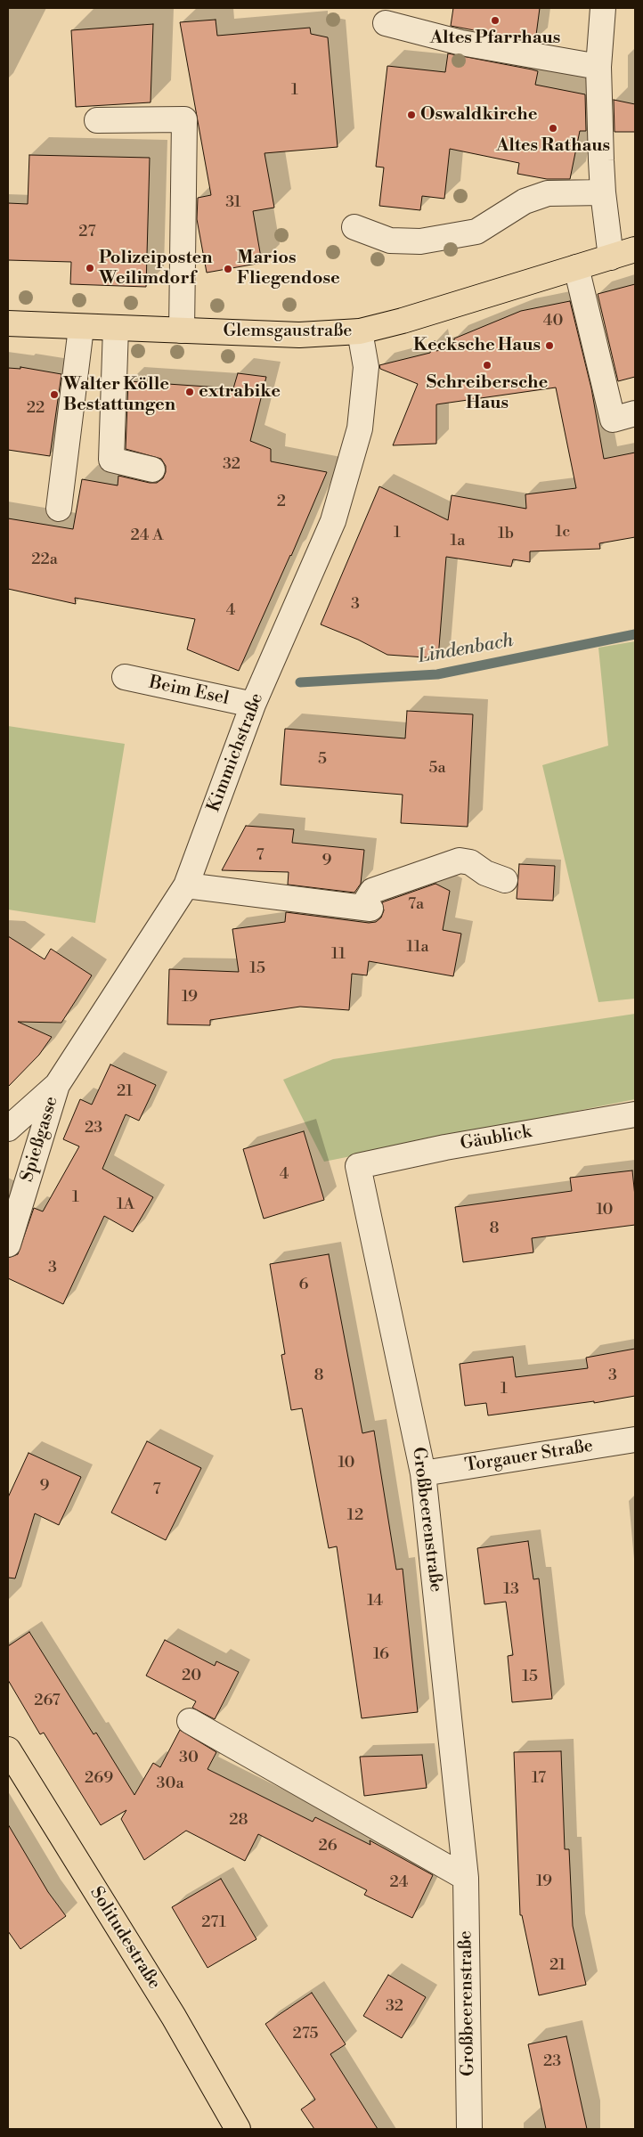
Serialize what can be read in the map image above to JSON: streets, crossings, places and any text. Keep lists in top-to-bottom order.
{
  "streets": {
    "main road": ["Glemsgaustraße", "Solitudestraße"],
    "street": [
      "Beim Esel",
      "Kimmichstraße",
      "Gäublick",
      "Spießgasse",
      "Torgauer Straße",
      "Großbeerenstraße"
    ]
  },
  "crossings": [
    ["Glemsgaustraße", "Kimmichstraße"],
    ["Beim Esel", "Kimmichstraße"],
    ["Kimmichstraße", "Spießgasse"],
    ["Gäublick", "Großbeerenstraße"],
    ["Torgauer Straße", "Großbeerenstraße"]
  ],
  "water": ["Lindenbach"],
  "places": [
    "Altes Pfarrhaus",
    "Oswaldkirche",
    "Altes Rathaus",
    "Polizeiposten Weilimdorf",
    "Marios Fliegendose",
    "Kecksche Haus",
    "Schreibersche Haus",
    "extrabike",
    "Walter Kölle Bestattungen"
  ],
  "house_numbers": [
    "1",
    "31",
    "27",
    "40",
    "22",
    "32",
    "2",
    "1c",
    "1",
    "1b",
    "24 A",
    "1a",
    "22a",
    "3",
    "4",
    "5",
    "5a",
    "7",
    "9",
    "7a",
    "11a",
    "11",
    "15",
    "19",
    "21",
    "23",
    "4",
    "1",
    "1A",
    "10",
    "8",
    "3",
    "6",
    "8",
    "3",
    "1",
    "10",
    "9",
    "7",
    "12",
    "13",
    "14",
    "16",
    "20",
    "15",
    "267",
    "30",
    "269",
    "17",
    "30a",
    "28",
    "26",
    "19",
    "24",
    "271",
    "21",
    "32",
    "275",
    "23"
  ]
}
